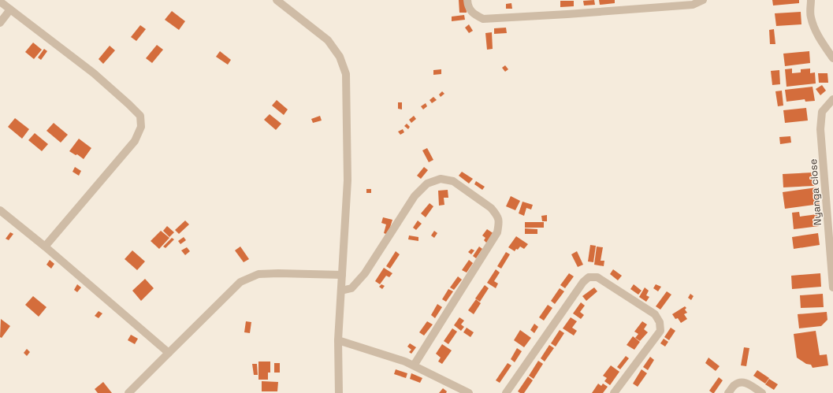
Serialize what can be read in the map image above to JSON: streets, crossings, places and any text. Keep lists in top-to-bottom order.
{
  "streets": {
    "street": ["Nyanga close"]
  }
}
